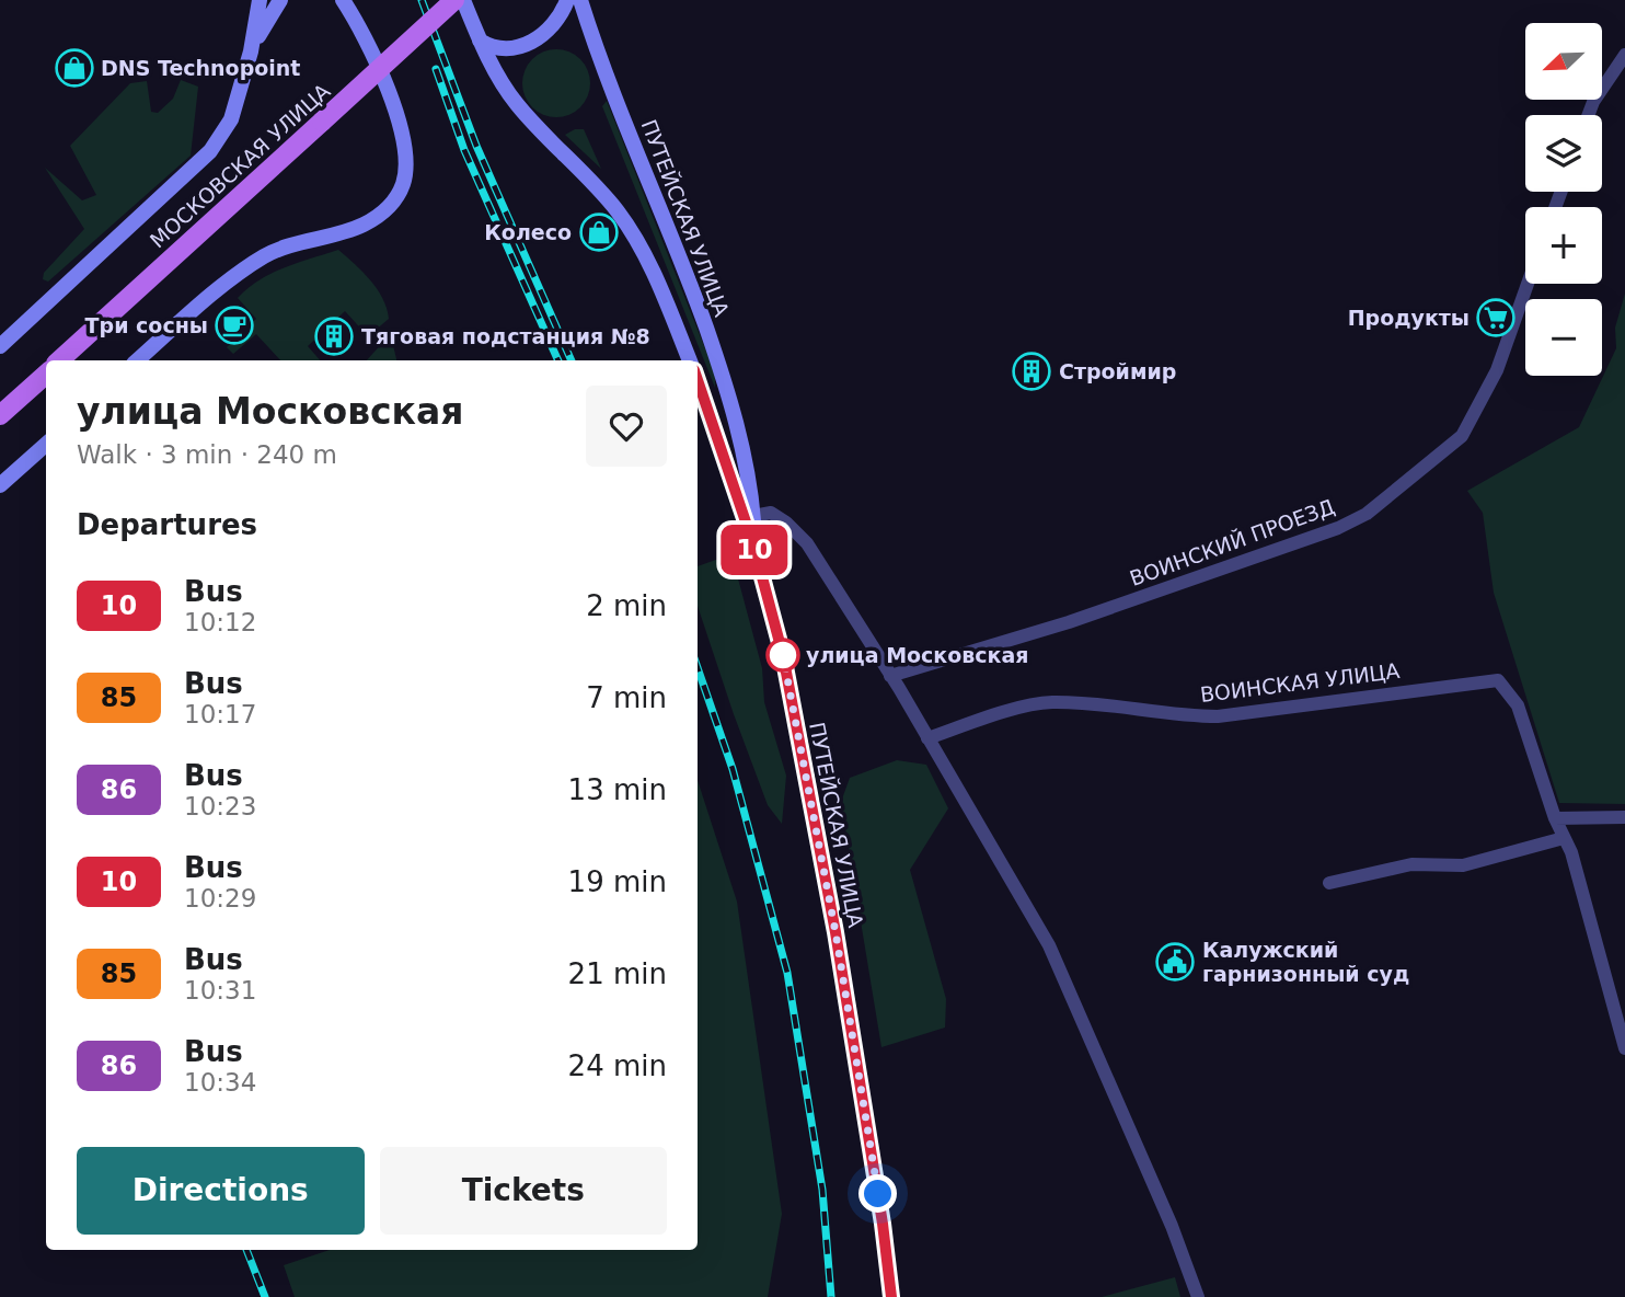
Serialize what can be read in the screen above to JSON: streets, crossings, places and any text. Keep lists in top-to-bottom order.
{
  "streets": {
    "main road": ["МОСКОВСКАЯ УЛИЦА"],
    "street": ["ПУТЕЙСКАЯ УЛИЦА", "ВОИНСКИЙ ПРОЕЗД", "ВОИНСКАЯ УЛИЦА"]
  },
  "places": {
    "shop": ["DNS Technopoint", "Колесо"],
    "supermarket": ["Продукты"],
    "cafe": ["Три сосны"],
    "building": ["Тяговая подстанция №8", "Строймир"],
    "other": ["улица Московская"],
    "public building": ["Калужский гарнизонный суд"]
  },
  "lines": ["bus line 10"],
  "north": "bottom left",
  "page": {
    "on_map": "10",
    "map_buttons": ["+", "−"],
    "heading": [
      ["улица Московская", "Walk · 3 min · 240 m"],
      "Departures"
    ],
    "list": [
      {
        "mark": "10",
        "name": "Bus",
        "note": "10:12",
        "value": "2 min"
      },
      {
        "mark": "85",
        "name": "Bus",
        "note": "10:17",
        "value": "7 min"
      },
      {
        "mark": "86",
        "name": "Bus",
        "note": "10:23",
        "value": "13 min"
      },
      {
        "mark": "10",
        "name": "Bus",
        "note": "10:29",
        "value": "19 min"
      },
      {
        "mark": "85",
        "name": "Bus",
        "note": "10:31",
        "value": "21 min"
      },
      {
        "mark": "86",
        "name": "Bus",
        "note": "10:34",
        "value": "24 min"
      }
    ],
    "buttons": ["Directions", "Tickets"]
  }
}
